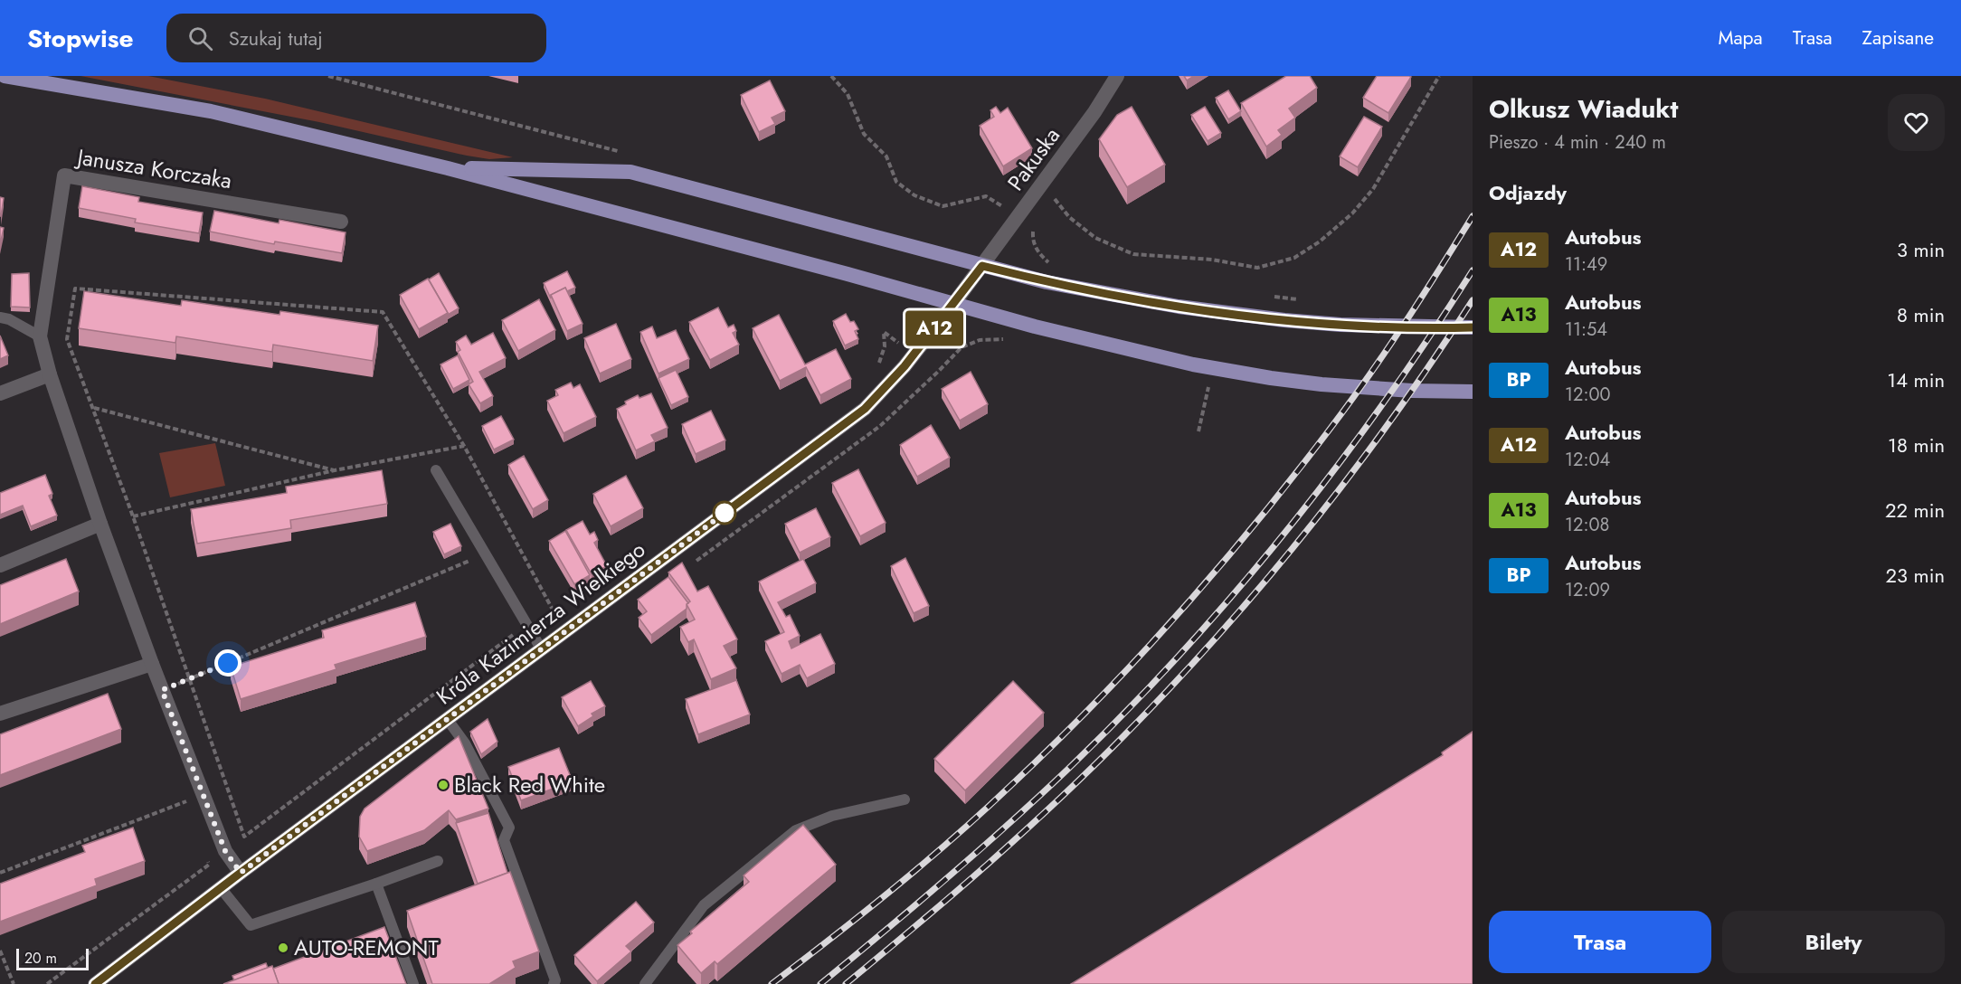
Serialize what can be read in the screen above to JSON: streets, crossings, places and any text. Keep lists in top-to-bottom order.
{
  "streets": {
    "street": ["Pakuska", "Janusza Korczaka", "Króla Kazimierza Wielkiego"]
  },
  "crossings": [
    ["Pakuska", "Króla Kazimierza Wielkiego"],
    ["Janusza Korczaka", "Króla Kazimierza Wielkiego"]
  ],
  "places": ["Black Red White", "AUTO-REMONT"],
  "lines": ["bus line A12"],
  "scale_bar": "20 m",
  "page": {
    "header": "Stopwise",
    "search": "Szukaj tutaj",
    "nav": ["Mapa", "Trasa", "Zapisane"],
    "on_map": "A12",
    "heading": [
      ["Olkusz Wiadukt", "Pieszo · 4 min · 240 m"],
      "Odjazdy"
    ],
    "list": [
      {
        "mark": "A12",
        "name": "Autobus",
        "note": "11:49",
        "value": "3 min"
      },
      {
        "mark": "A13",
        "name": "Autobus",
        "note": "11:54",
        "value": "8 min"
      },
      {
        "mark": "BP",
        "name": "Autobus",
        "note": "12:00",
        "value": "14 min"
      },
      {
        "mark": "A12",
        "name": "Autobus",
        "note": "12:04",
        "value": "18 min"
      },
      {
        "mark": "A13",
        "name": "Autobus",
        "note": "12:08",
        "value": "22 min"
      },
      {
        "mark": "BP",
        "name": "Autobus",
        "note": "12:09",
        "value": "23 min"
      }
    ],
    "buttons": ["Trasa", "Bilety"],
    "scale": "20 m"
  }
}
